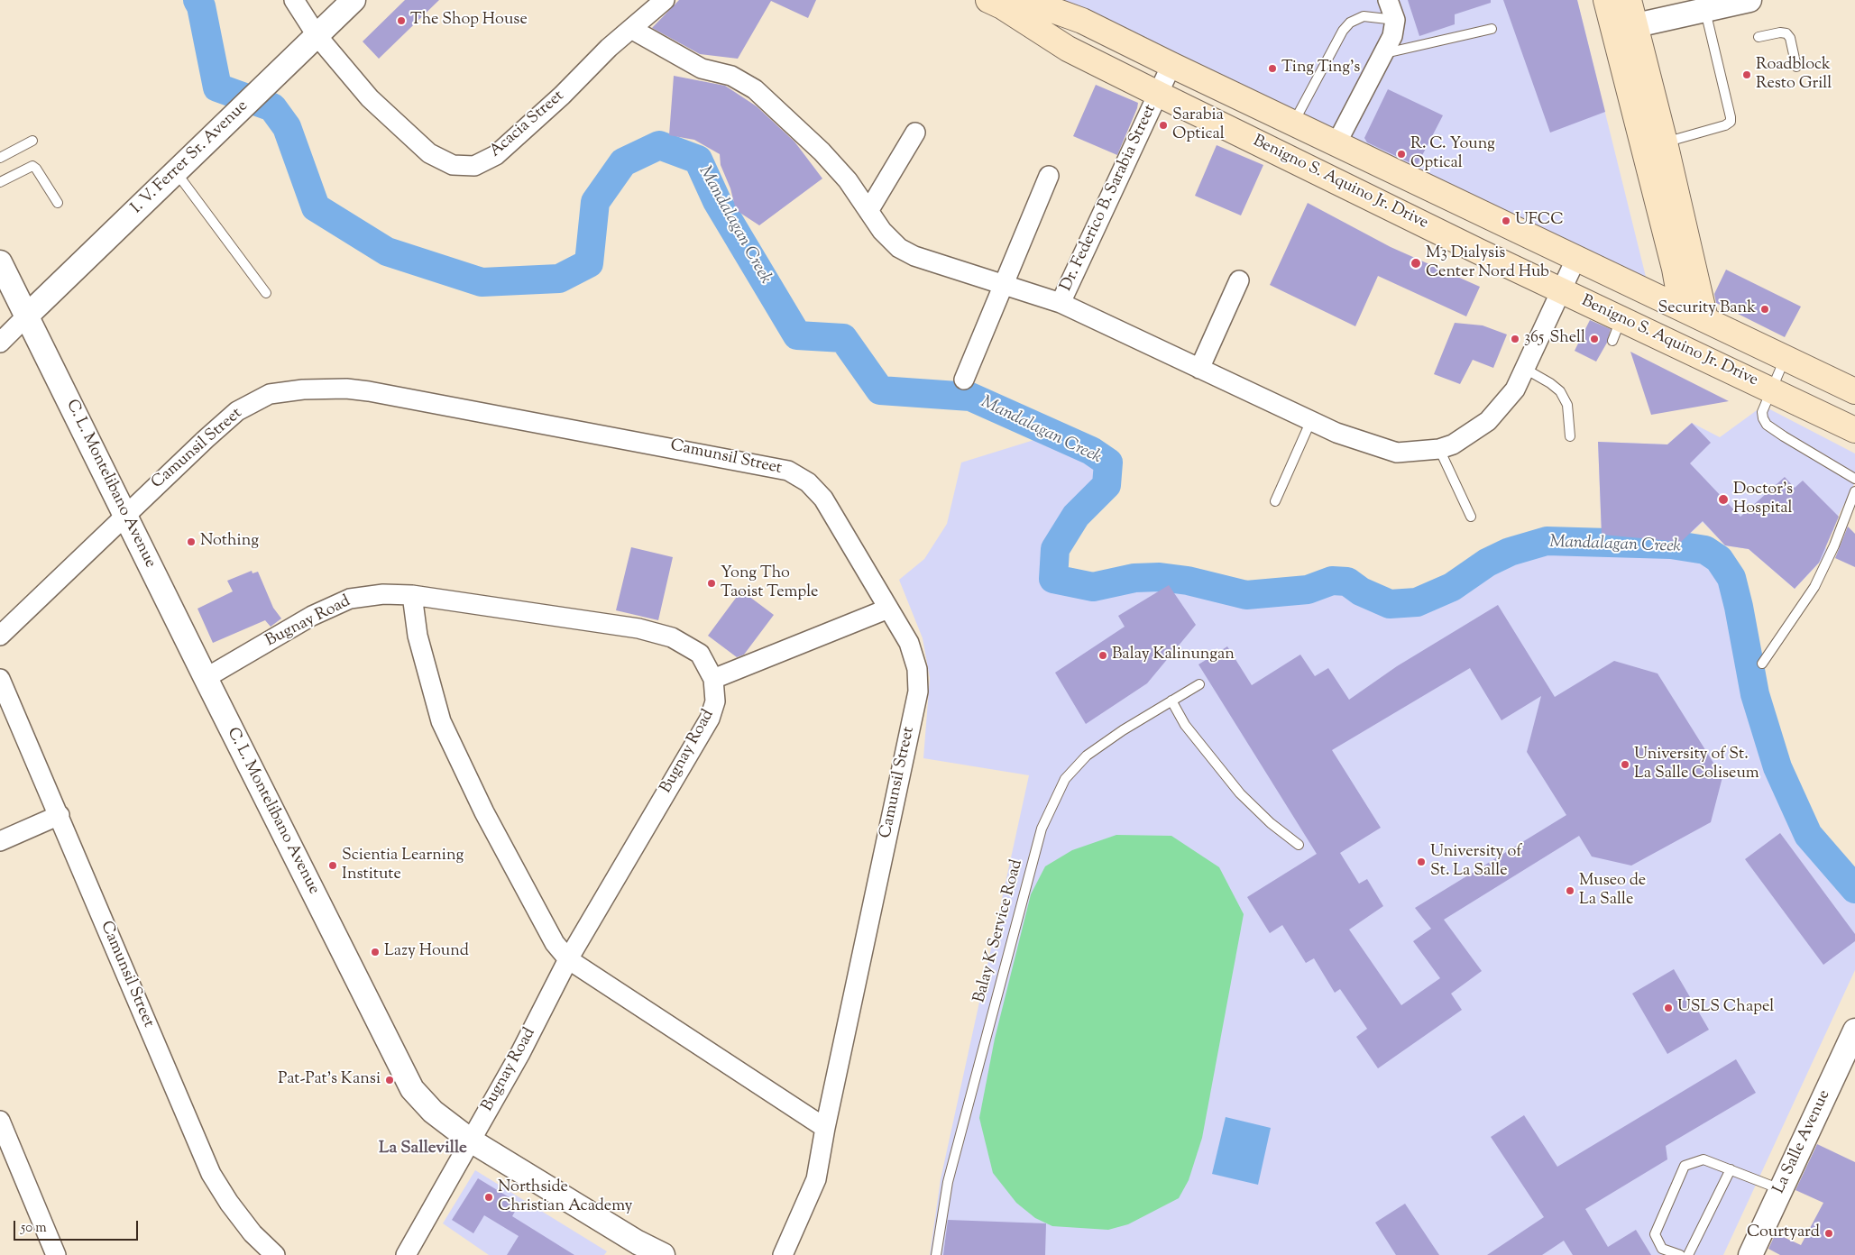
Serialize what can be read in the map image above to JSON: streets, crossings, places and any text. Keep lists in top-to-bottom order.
{
  "streets": {
    "main road": ["Benigno S. Aquino Jr. Drive"],
    "street": [
      "Acacia Street",
      "I. V. Ferrer Sr. Avenue",
      "Dr. Federico B. Sarabia Street",
      "Camunsil Street",
      "C. L. Montelibano Avenue",
      "Bugnay Road",
      "La Salle Avenue"
    ],
    "lane": ["Balay K Service Road"]
  },
  "crossings": [
    ["Acacia Street", "I. V. Ferrer Sr. Avenue"],
    ["I. V. Ferrer Sr. Avenue", "C. L. Montelibano Avenue"],
    ["Benigno S. Aquino Jr. Drive", "Dr. Federico B. Sarabia Street"],
    ["Camunsil Street", "C. L. Montelibano Avenue"],
    ["C. L. Montelibano Avenue", "Bugnay Road"]
  ],
  "districts": ["La Salleville"],
  "water": ["Mandalagan Creek"],
  "places": [
    "The Shop House",
    "Ting Ting's",
    "Roadblock Resto Grill",
    "Sarabia Optical",
    "R. C. Young Optical",
    "UFCC",
    "M3 Dialysis Center Nord Hub",
    "Security Bank",
    "365",
    "Shell",
    "Doctor's Hospital",
    "Nothing",
    "Yong Tho Taoist Temple",
    "Balay Kalinungan",
    "University of St. La Salle Coliseum",
    "University of St. La Salle",
    "Scientia Learning Institute",
    "Museo de La Salle",
    "Lazy Hound",
    "USLS Chapel",
    "Pat-Pat's Kansi",
    "Northside Christian Academy",
    "Courtyard"
  ],
  "scale_bar": "50 m"
}
